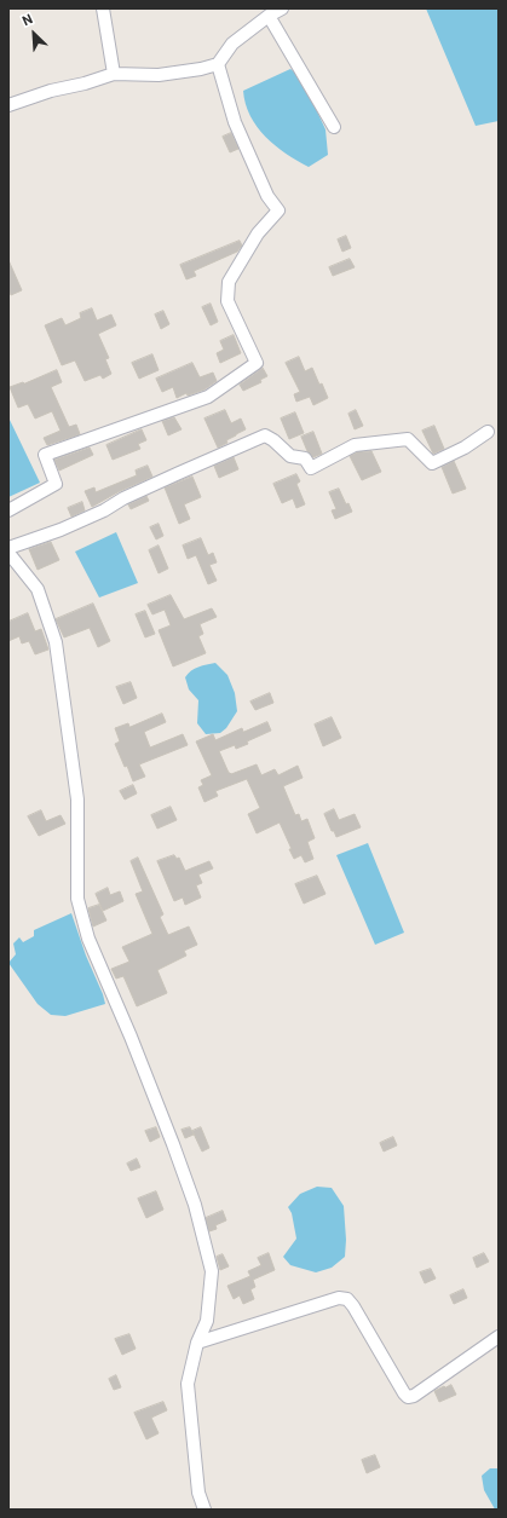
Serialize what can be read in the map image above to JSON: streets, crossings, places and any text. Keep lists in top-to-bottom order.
{
  "north": "top left"
}
